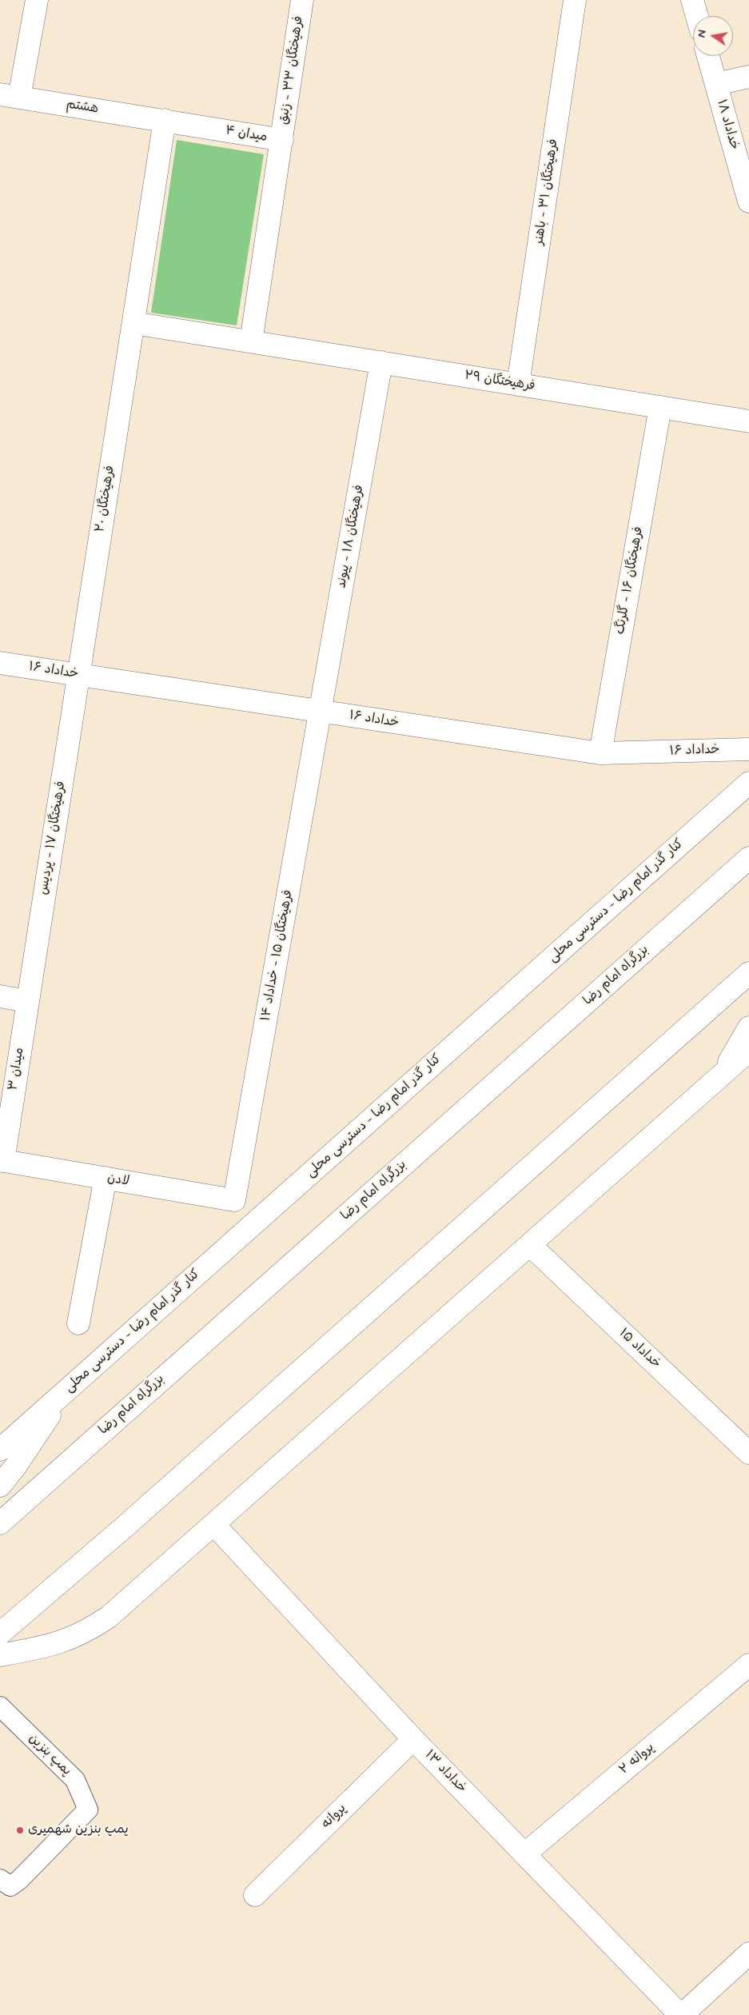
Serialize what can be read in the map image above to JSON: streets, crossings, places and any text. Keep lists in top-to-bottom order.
{
  "streets": {
    "main road": [
      "فرهیختگان ۳۳ - زنبق",
      "هشتم",
      "خداداد ۱۸",
      "میدان ۴",
      "فرهیختگان ۳۱ - باهنر",
      "فرهیختگان ۲۹",
      "فرهیختگان ۲۰",
      "فرهیختگان ۱۸ - پیوند",
      "فرهیختگان ۱۶ - گلرنگ",
      "خداداد ۱۶",
      "فرهیختگان ۱۷ - پردیس",
      "کنار گذر امام رضا - دسترسی محلی",
      "فرهیختگان ۱۵ - خداداد ۱۴",
      "بزرگراه امام رضا",
      "میدان ۳",
      "لادن",
      "خداداد ۱۵",
      "پروانه ۲",
      "خداداد ۱۳",
      "پروانه"
    ],
    "lane": ["پمپ بنزین"]
  },
  "crossings": [
    ["فرهیختگان ۳۳ - زنبق", "میدان ۴"],
    ["هشتم", "میدان ۴"],
    ["میدان ۴", "فرهیختگان ۲۹"],
    ["فرهیختگان ۳۱ - باهنر", "فرهیختگان ۲۹"],
    ["فرهیختگان ۲۹", "فرهیختگان ۱۸ - پیوند"],
    ["فرهیختگان ۲۹", "فرهیختگان ۱۶ - گلرنگ"],
    ["فرهیختگان ۲۰", "خداداد ۱۶"],
    ["فرهیختگان ۲۰", "فرهیختگان ۱۷ - پردیس"],
    ["فرهیختگان ۱۸ - پیوند", "خداداد ۱۶"],
    ["فرهیختگان ۱۸ - پیوند", "فرهیختگان ۱۵ - خداداد ۱۴"],
    ["فرهیختگان ۱۶ - گلرنگ", "خداداد ۱۶"],
    ["خداداد ۱۶", "فرهیختگان ۱۷ - پردیس"],
    ["خداداد ۱۶", "فرهیختگان ۱۵ - خداداد ۱۴"],
    ["فرهیختگان ۱۷ - پردیس", "میدان ۳"],
    ["فرهیختگان ۱۵ - خداداد ۱۴", "لادن"],
    ["میدان ۳", "لادن"],
    ["پروانه ۲", "خداداد ۱۳"],
    ["خداداد ۱۳", "پروانه"]
  ],
  "places": ["پمپ بنزین شهمیری"],
  "north": "left"
}
